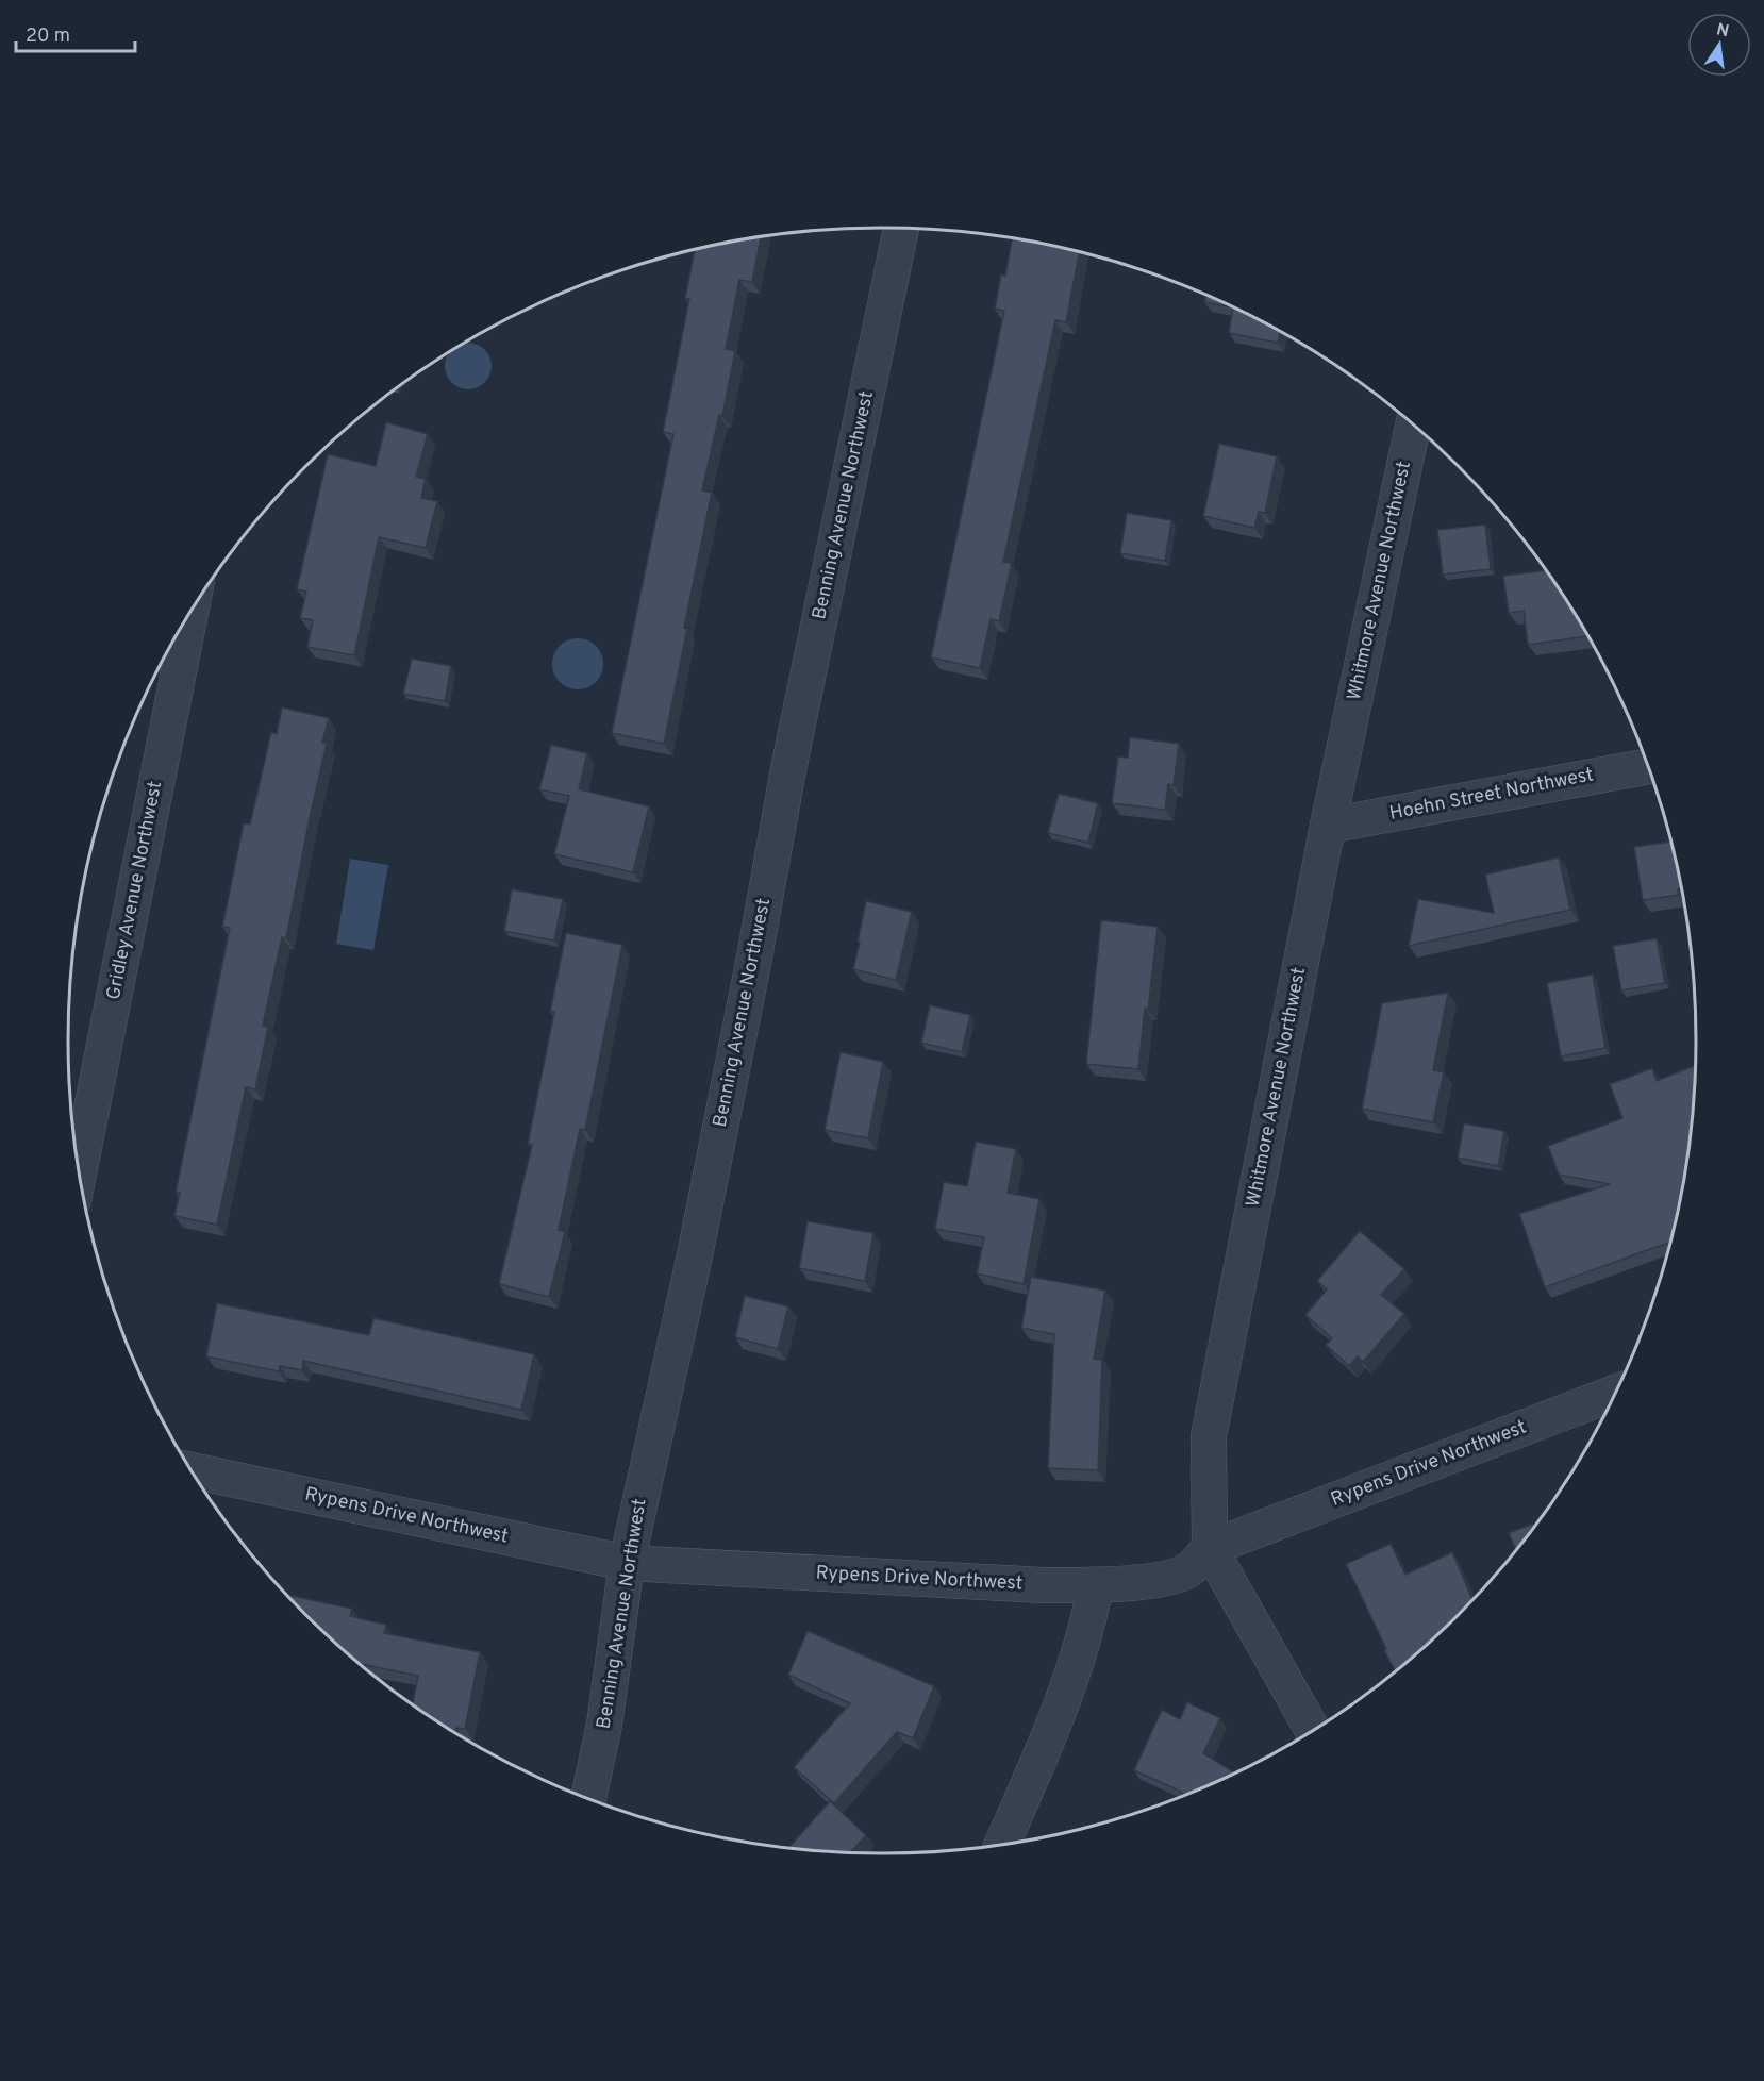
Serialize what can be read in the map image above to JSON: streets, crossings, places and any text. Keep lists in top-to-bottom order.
{
  "streets": {
    "street": [
      "Benning Avenue Northwest",
      "Whitmore Avenue Northwest",
      "Hoehn Street Northwest",
      "Gridley Avenue Northwest",
      "Rypens Drive Northwest"
    ]
  },
  "crossings": [
    ["Benning Avenue Northwest", "Rypens Drive Northwest"],
    ["Whitmore Avenue Northwest", "Hoehn Street Northwest"],
    ["Whitmore Avenue Northwest", "Rypens Drive Northwest"]
  ],
  "scale_bar": "20 m",
  "north": "top"
}
